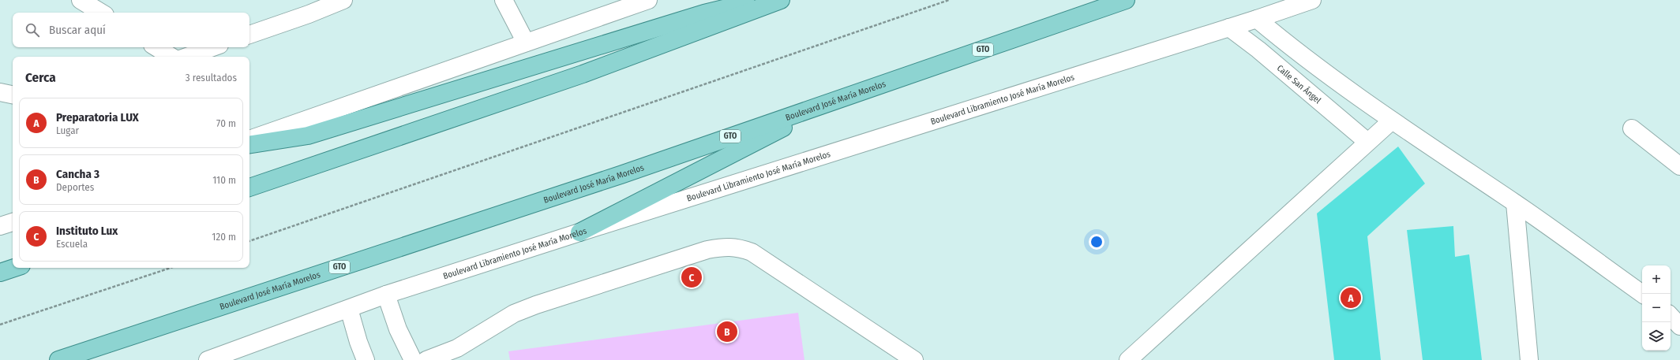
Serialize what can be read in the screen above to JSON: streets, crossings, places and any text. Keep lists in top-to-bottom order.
{
  "streets": {
    "main road": ["GTO", "Boulevard José María Morelos"],
    "street": ["Calle San Ángel", "Boulevard Libramiento José María Morelos"]
  },
  "crossings": [
    ["Calle San Ángel", "Boulevard Libramiento José María Morelos"]
  ],
  "page": {
    "search": "Buscar aquí",
    "heading": ["Cerca", "3 resultados"],
    "list": [
      {
        "mark": "A",
        "name": "Preparatoria LUX",
        "note": "Lugar",
        "value": "70 m"
      },
      {
        "mark": "B",
        "name": "Cancha 3",
        "note": "Deportes",
        "value": "110 m"
      },
      {
        "mark": "C",
        "name": "Instituto Lux",
        "note": "Escuela",
        "value": "120 m"
      }
    ],
    "map_buttons": ["+", "−"],
    "pins": ["C", "A", "B"]
  }
}
